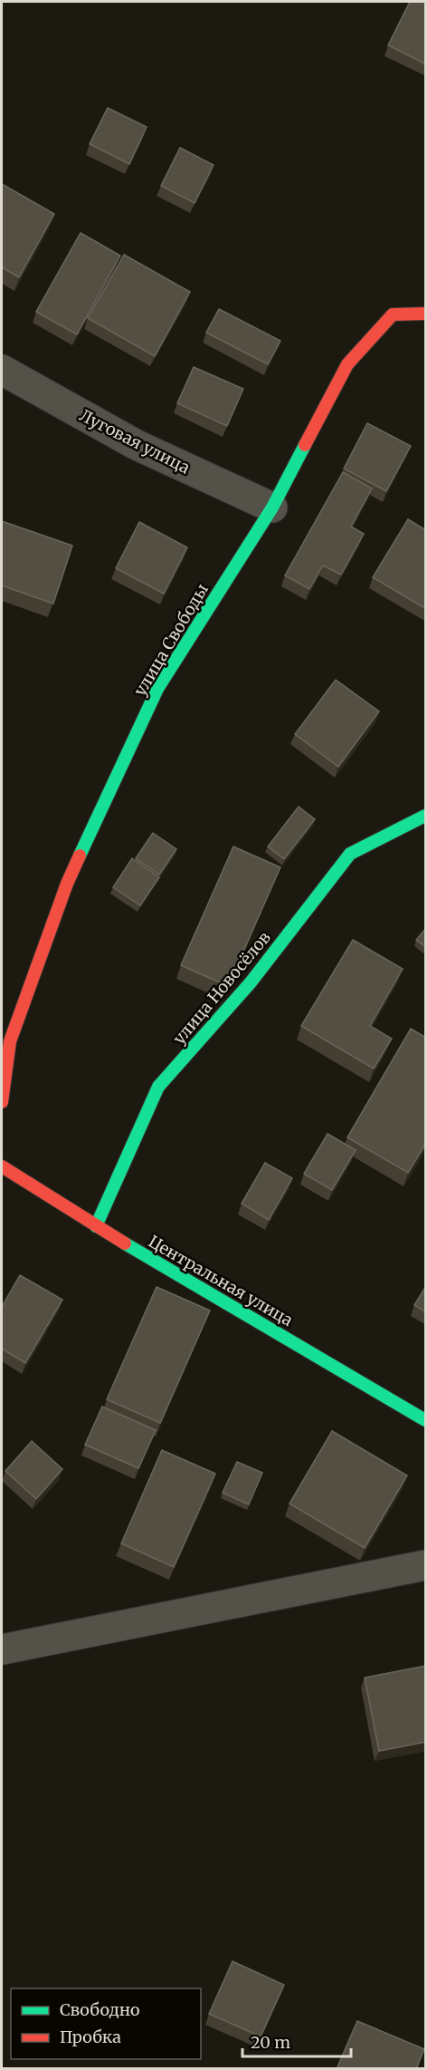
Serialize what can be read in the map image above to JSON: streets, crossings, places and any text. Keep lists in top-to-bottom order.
{
  "streets": {
    "street": [
      "Луговая улица",
      "улица Свободы",
      "улица Новосёлов",
      "Центральная улица"
    ]
  },
  "crossings": [
    ["Луговая улица", "улица Свободы"],
    ["улица Новосёлов", "Центральная улица"]
  ],
  "legend": ["Свободно", "Пробка"],
  "scale_bar": "20 m"
}
